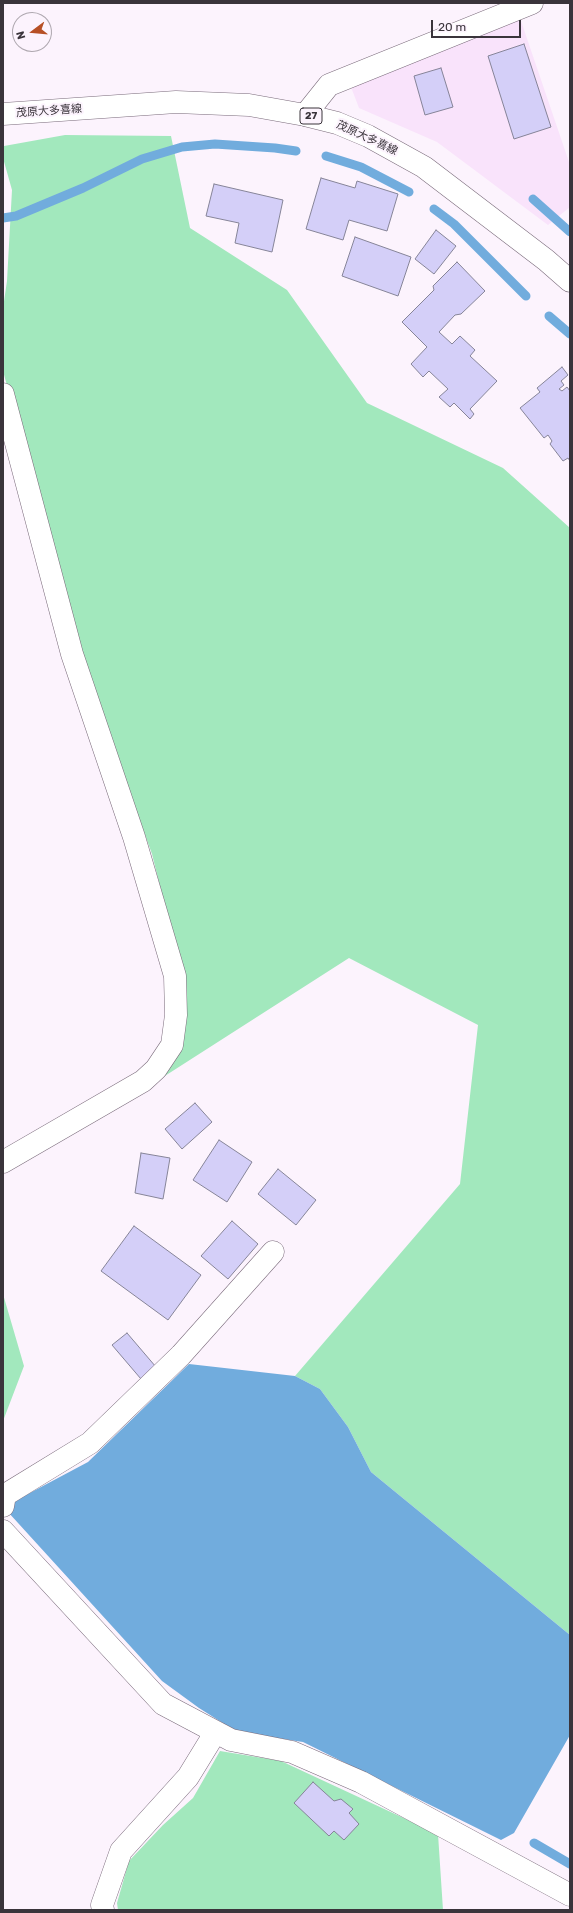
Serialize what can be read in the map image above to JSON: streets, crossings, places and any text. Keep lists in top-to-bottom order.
{
  "streets": {
    "street": ["茂原大多喜線", "27"]
  },
  "scale_bar": "20 m",
  "north": "left"
}
